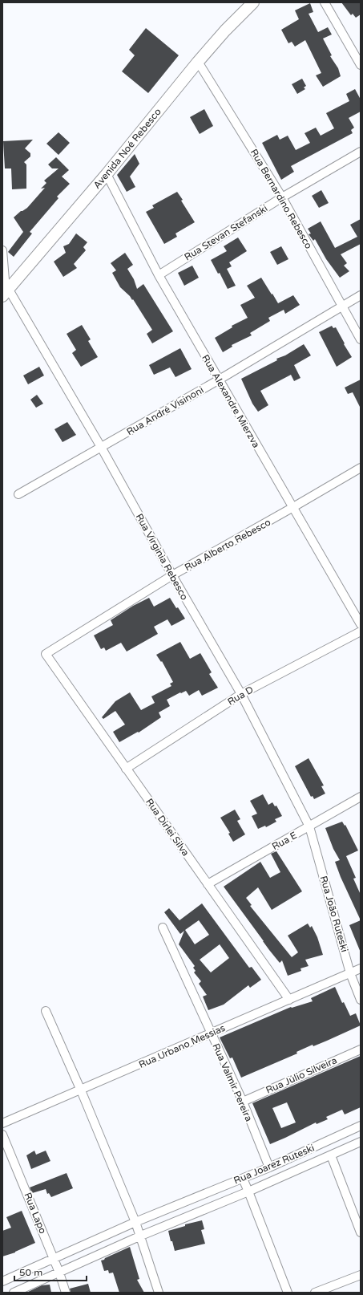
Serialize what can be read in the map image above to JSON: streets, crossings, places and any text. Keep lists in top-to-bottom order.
{
  "streets": {
    "main road": ["Avenida Noé Rebesco"],
    "street": [
      "Rua Bernardino Rebesco",
      "Rua Stevan Stefanski",
      "Rua Alexandre Mierzva",
      "Rua André Visinoni",
      "Rua Alberto Rebesco",
      "Rua Virginia Rebesco",
      "Rua D",
      "Rua Dirlei Silva",
      "Rua E",
      "Rua João Ruteski",
      "Rua Urbano Messias",
      "Rua Júlio Silveira",
      "Rua Valmir Pereira",
      "Rua Joarez Ruteski",
      "Rua Lapo"
    ]
  },
  "crossings": [
    ["Avenida Noé Rebesco", "Rua Bernardino Rebesco"],
    ["Avenida Noé Rebesco", "Rua Alexandre Mierzva"],
    ["Avenida Noé Rebesco", "Rua Virginia Rebesco"],
    ["Rua Bernardino Rebesco", "Rua Stevan Stefanski"],
    ["Rua Bernardino Rebesco", "Rua André Visinoni"],
    ["Rua Stevan Stefanski", "Rua Alexandre Mierzva"],
    ["Rua Alexandre Mierzva", "Rua André Visinoni"],
    ["Rua Alexandre Mierzva", "Rua Alberto Rebesco"],
    ["Rua André Visinoni", "Rua Virginia Rebesco"],
    ["Rua Alberto Rebesco", "Rua Virginia Rebesco"],
    ["Rua Alberto Rebesco", "Rua Dirlei Silva"],
    ["Rua Virginia Rebesco", "Rua D"],
    ["Rua Virginia Rebesco", "Rua E"],
    ["Rua Virginia Rebesco", "Rua João Ruteski"],
    ["Rua D", "Rua Dirlei Silva"],
    ["Rua Dirlei Silva", "Rua E"],
    ["Rua Dirlei Silva", "Rua Urbano Messias"],
    ["Rua E", "Rua João Ruteski"],
    ["Rua João Ruteski", "Rua Urbano Messias"],
    ["Rua Urbano Messias", "Rua Valmir Pereira"],
    ["Rua Júlio Silveira", "Rua Valmir Pereira"],
    ["Rua Valmir Pereira", "Rua Joarez Ruteski"],
    ["Rua Joarez Ruteski", "Rua Lapo"]
  ],
  "scale_bar": "50 m"
}
